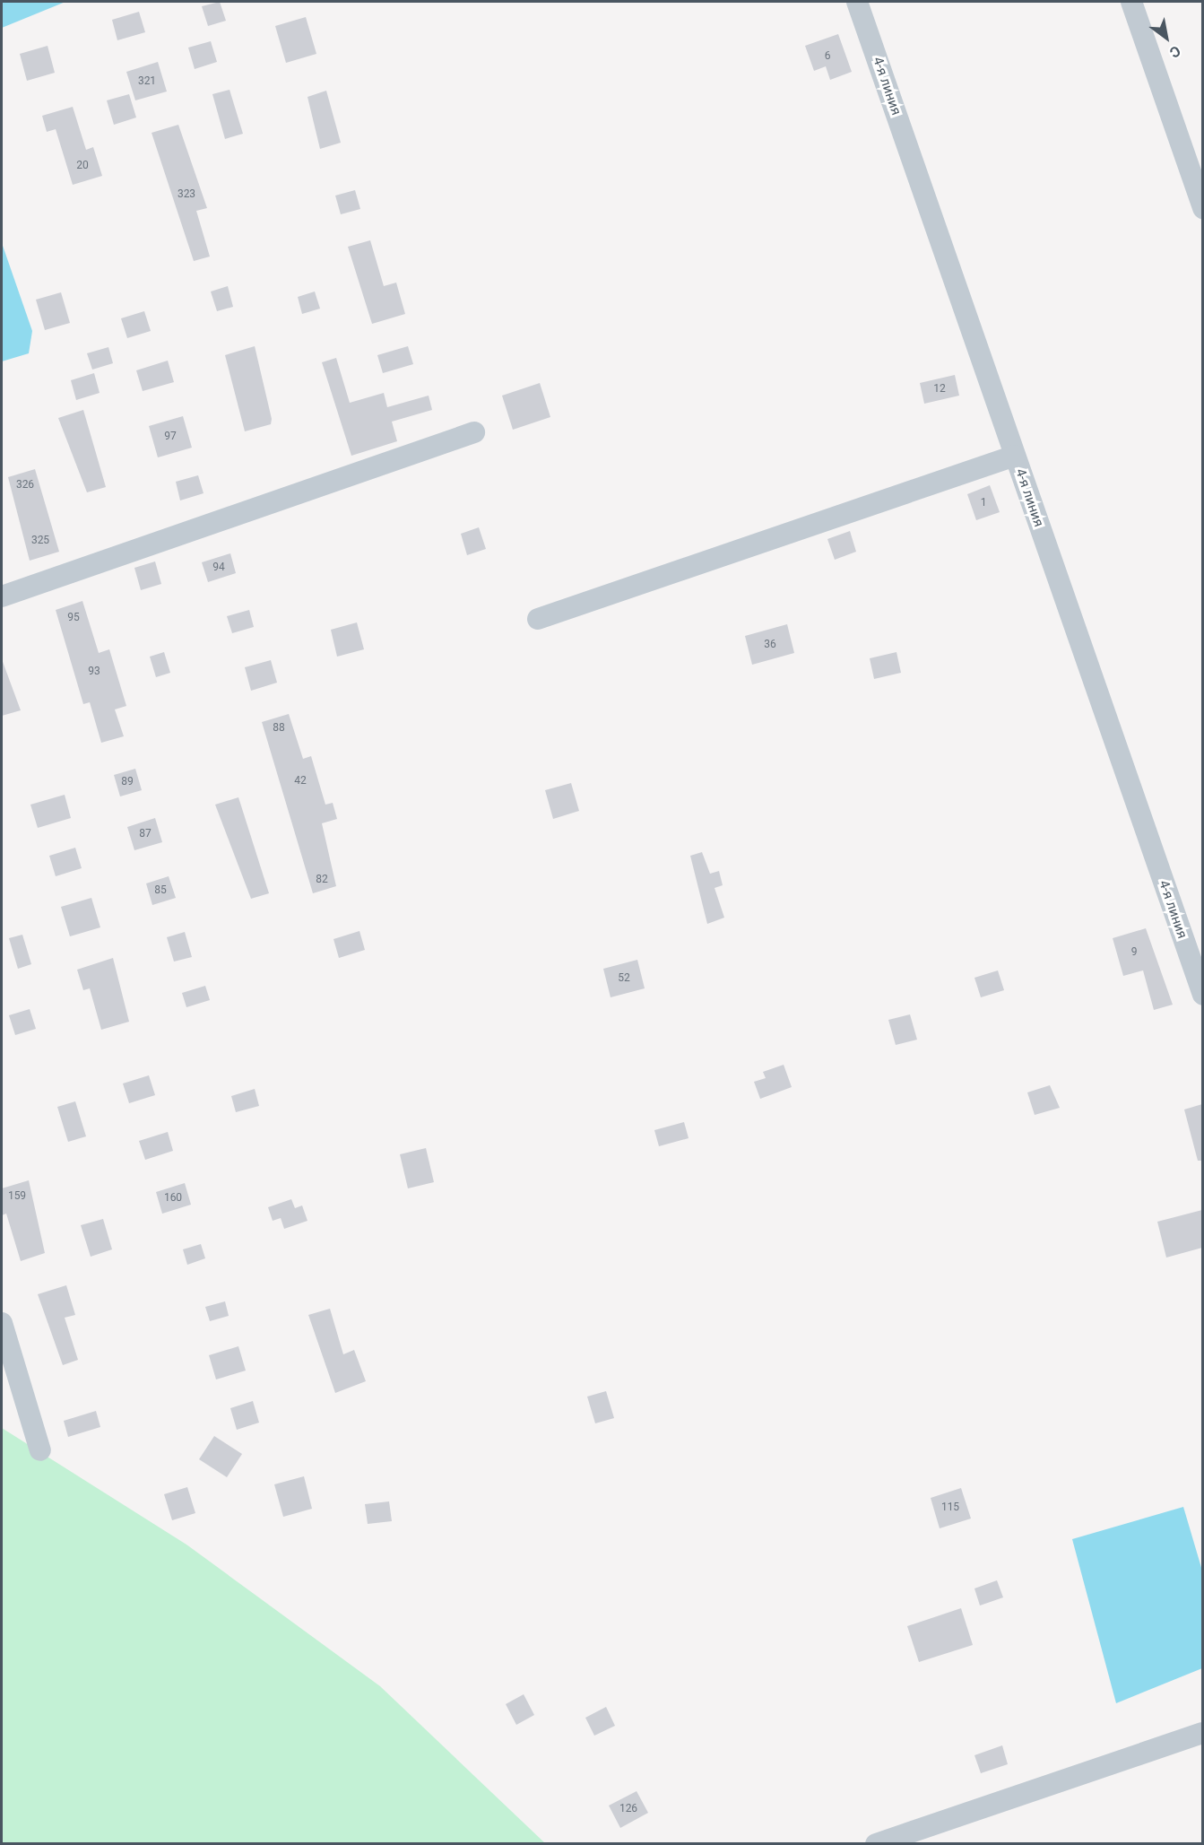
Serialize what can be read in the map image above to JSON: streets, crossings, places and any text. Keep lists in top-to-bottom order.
{
  "streets": {
    "street": ["4-я линия"]
  },
  "house_numbers": [
    "6",
    "321",
    "20",
    "323",
    "12",
    "97",
    "326",
    "1",
    "325",
    "94",
    "95",
    "36",
    "93",
    "88",
    "42",
    "89",
    "87",
    "82",
    "85",
    "9",
    "52",
    "159",
    "160",
    "115",
    "126"
  ],
  "north": "bottom right"
}
